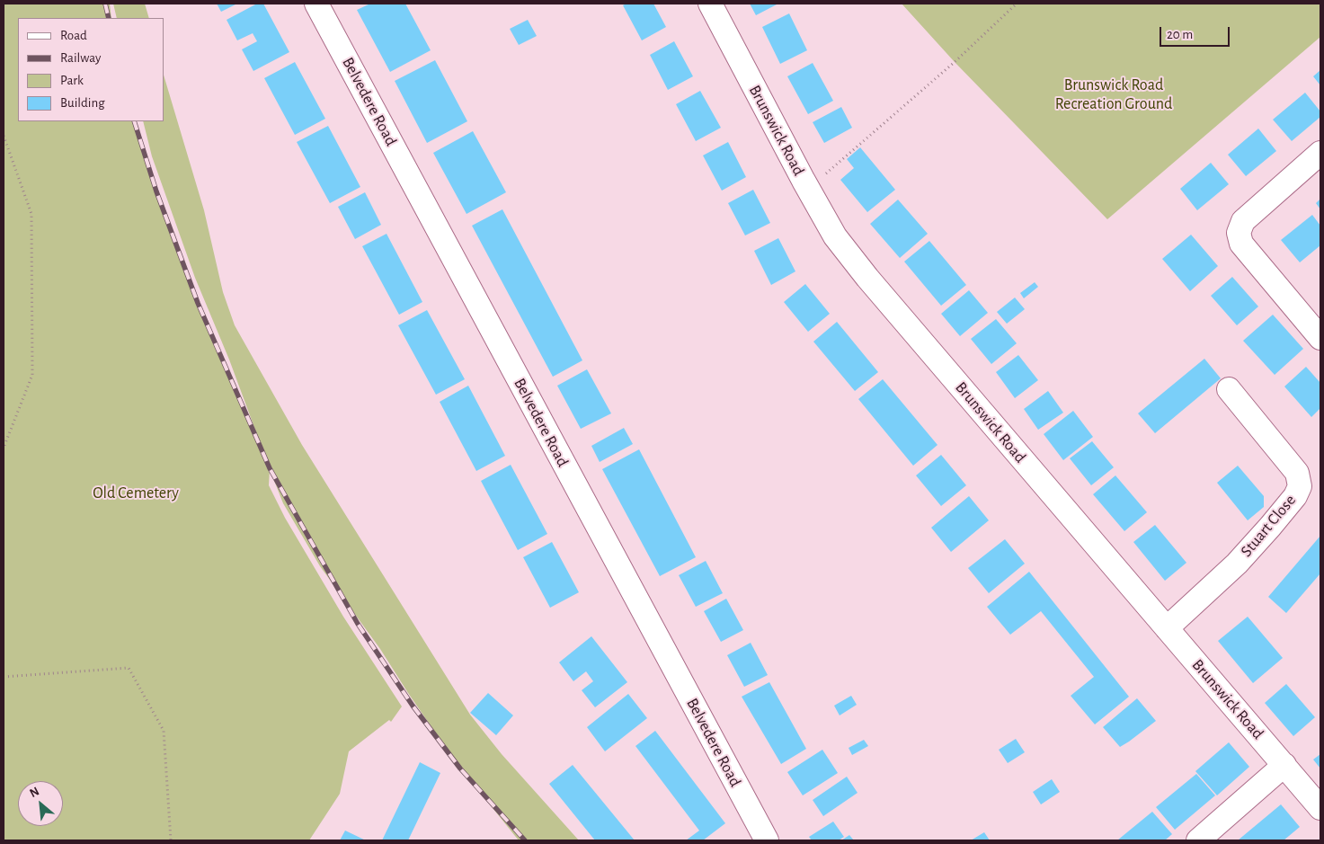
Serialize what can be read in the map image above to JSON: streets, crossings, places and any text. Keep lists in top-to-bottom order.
{
  "streets": {
    "street": ["Belvedere Road", "Brunswick Road", "Stuart Close"]
  },
  "crossings": [
    ["Brunswick Road", "Stuart Close"]
  ],
  "parks": ["Brunswick Road Recreation Ground", "Old Cemetery"],
  "legend": [
    "Road",
    "Railway",
    "Park",
    "Building"
  ],
  "scale_bar": "20 m",
  "north": "top left"
}
